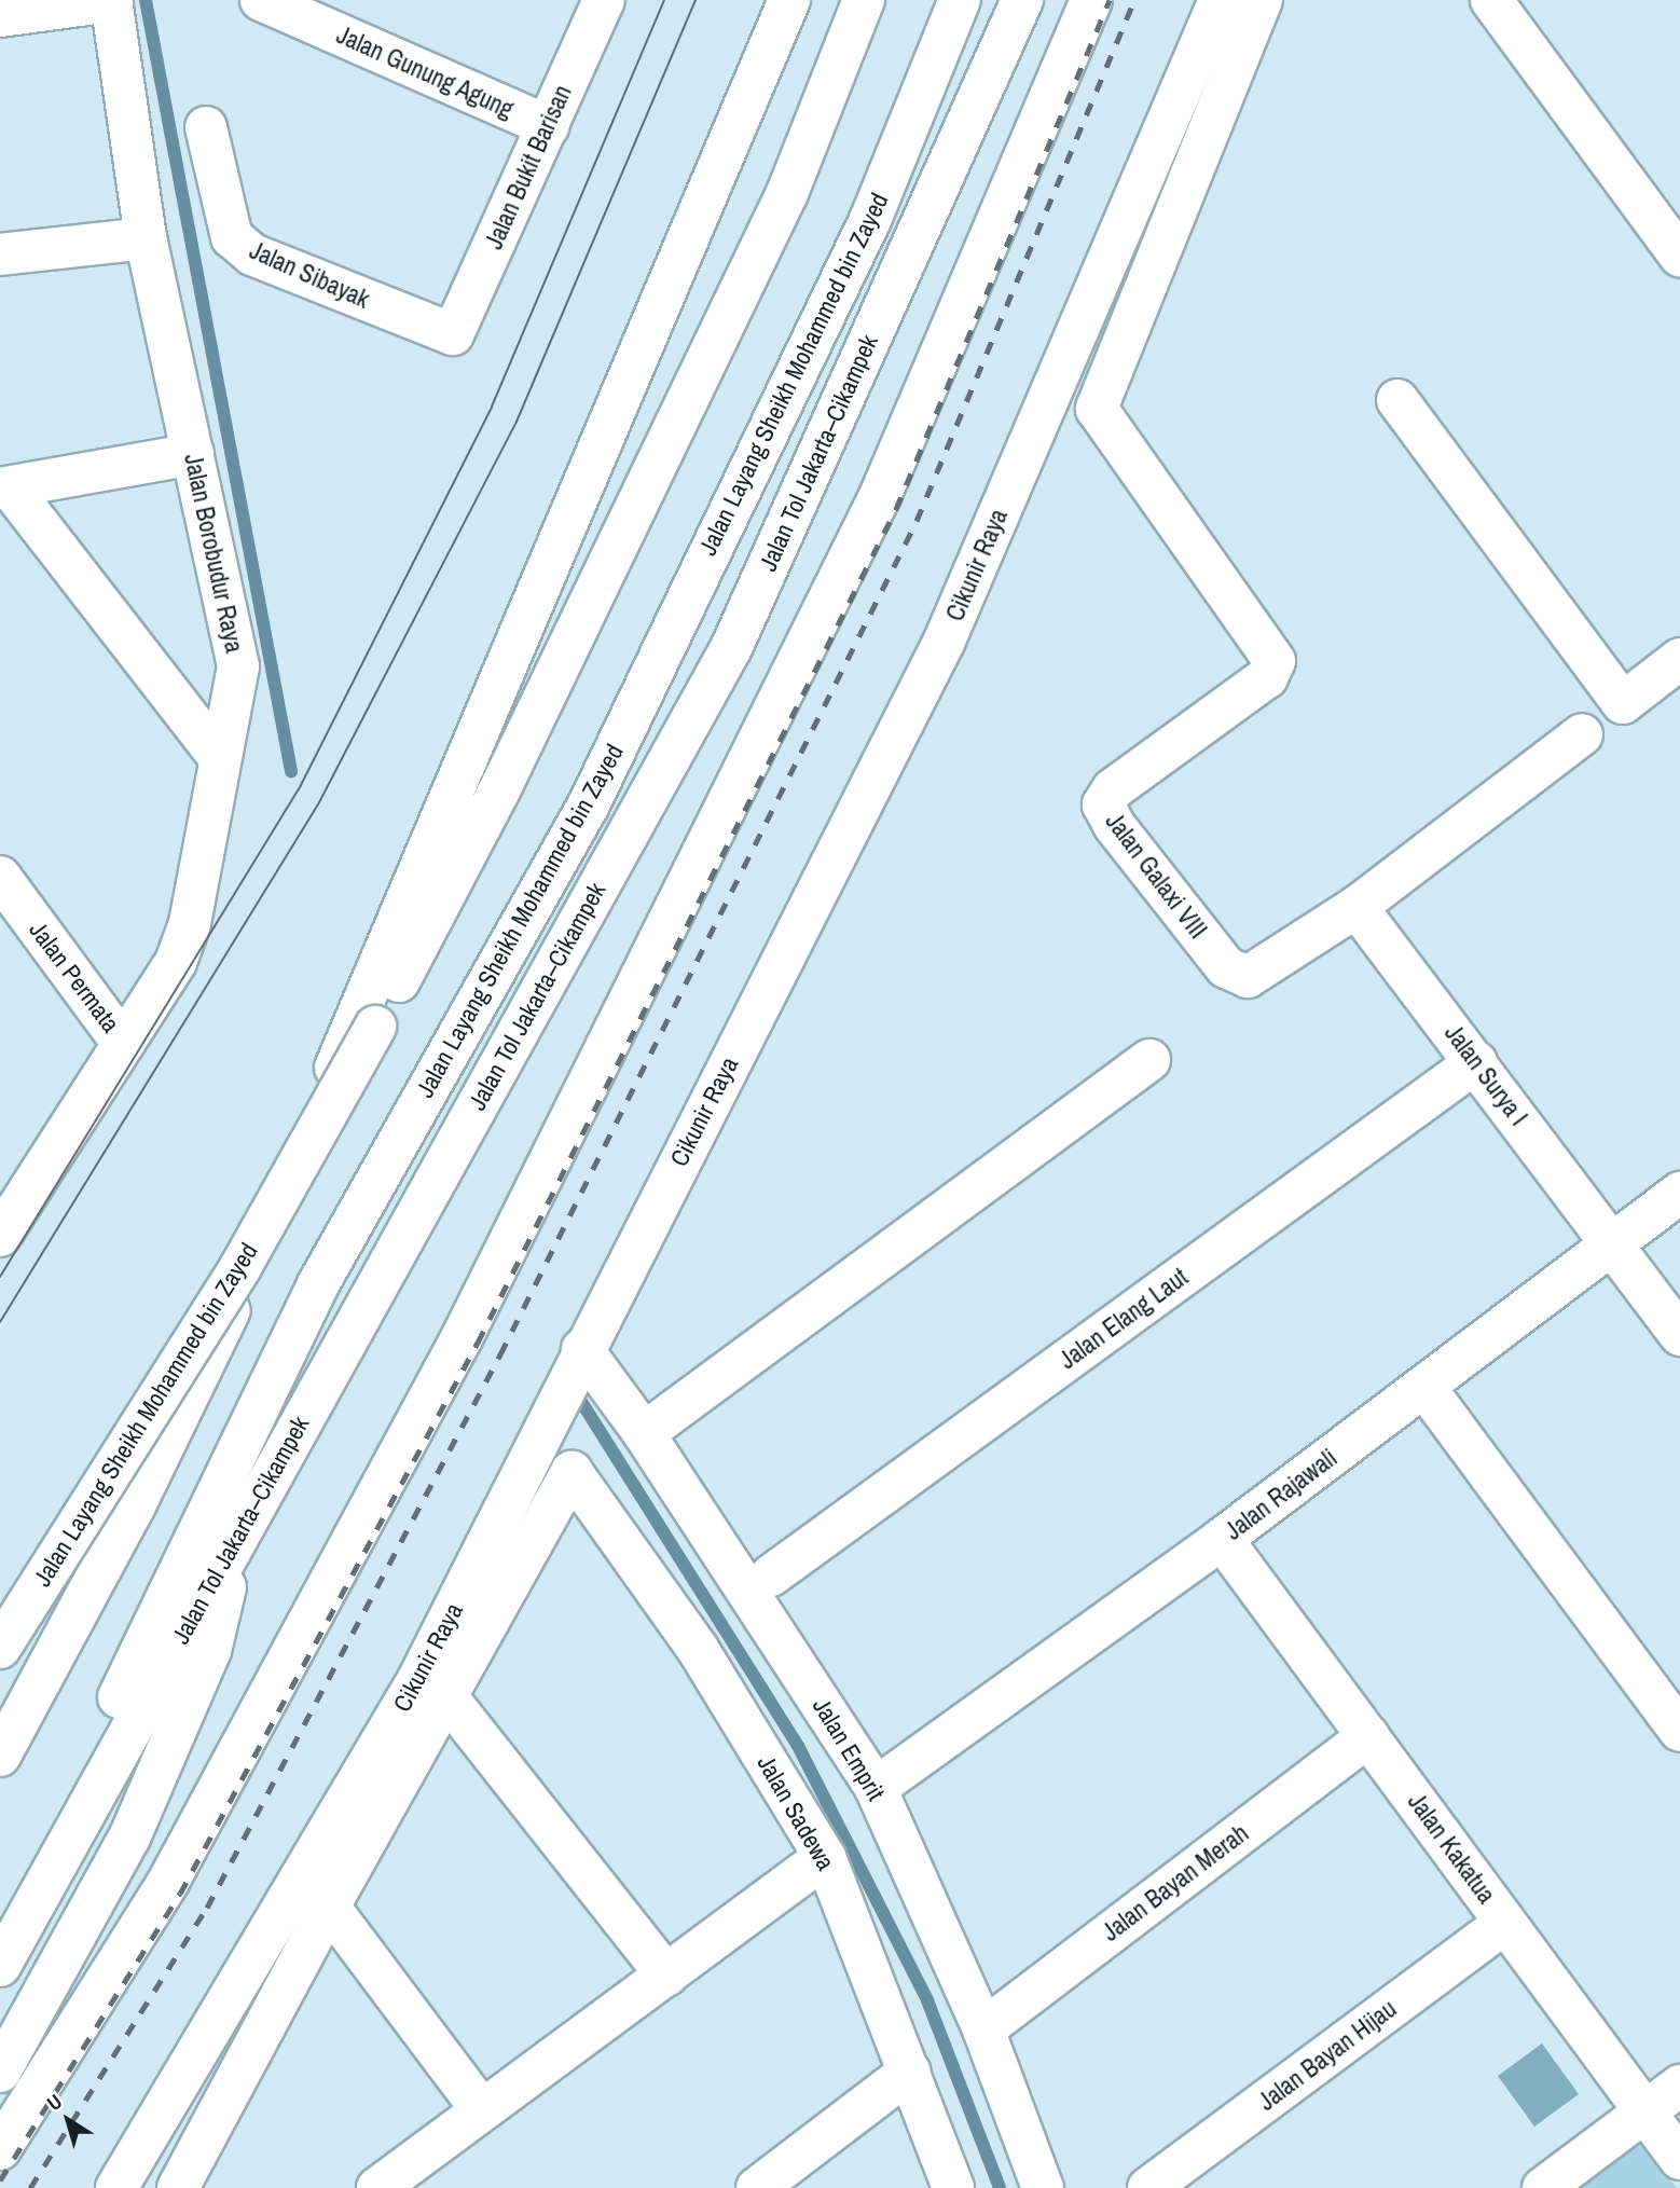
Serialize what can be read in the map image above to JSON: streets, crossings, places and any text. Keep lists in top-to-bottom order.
{
  "streets": {
    "main road": [
      "Jalan Gunung Agung",
      "Jalan Bukit Barisan",
      "Jalan Sibayak",
      "Jalan Layang Sheikh Mohammed bin Zayed",
      "Jalan Tol Jakarta–Cikampek",
      "Jalan Borobudur Raya",
      "Cikunir Raya",
      "Jalan Galaxi VIII",
      "Jalan Permata",
      "Jalan Surya I",
      "Jalan Elang Laut",
      "Jalan Rajawali",
      "Jalan Emprit",
      "Jalan Sadewa",
      "Jalan Kakatua",
      "Jalan Bayan Merah",
      "Jalan Bayan Hijau"
    ]
  },
  "crossings": [
    ["Jalan Gunung Agung", "Jalan Bukit Barisan"],
    ["Jalan Bukit Barisan", "Jalan Sibayak"],
    ["Jalan Borobudur Raya", "Jalan Permata"],
    ["Cikunir Raya", "Jalan Emprit"],
    ["Jalan Galaxi VIII", "Jalan Surya I"],
    ["Jalan Surya I", "Jalan Elang Laut"],
    ["Jalan Surya I", "Jalan Rajawali"],
    ["Jalan Rajawali", "Jalan Emprit"],
    ["Jalan Rajawali", "Jalan Kakatua"],
    ["Jalan Emprit", "Jalan Bayan Merah"],
    ["Jalan Kakatua", "Jalan Bayan Merah"],
    ["Jalan Kakatua", "Jalan Bayan Hijau"]
  ],
  "north": "top left"
}
